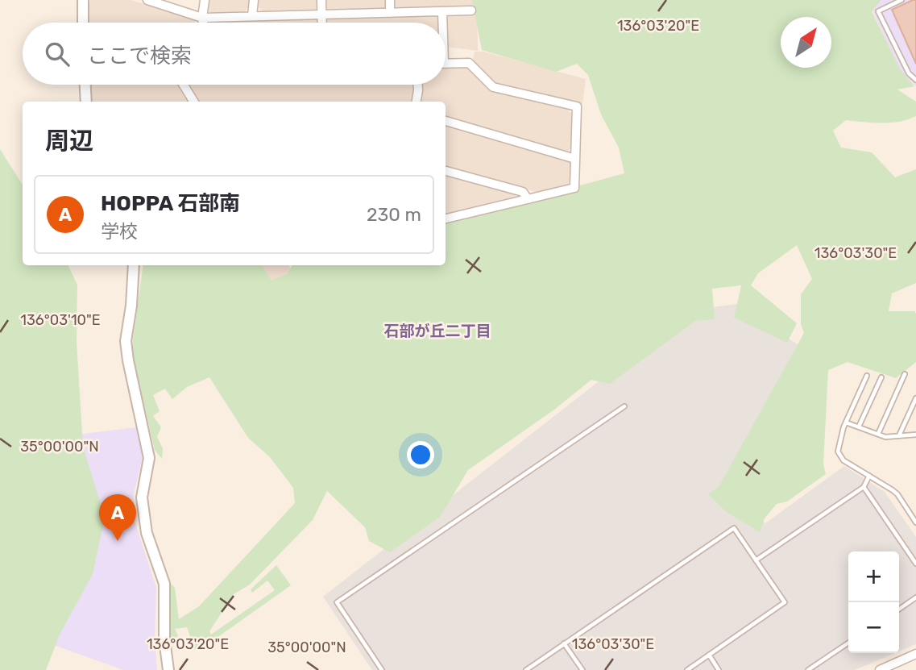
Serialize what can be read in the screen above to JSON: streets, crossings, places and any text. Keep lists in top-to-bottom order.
{
  "districts": ["石部が丘二丁目"],
  "north": "top right",
  "page": {
    "search": "ここで検索",
    "heading": "周辺",
    "list": [
      {
        "mark": "A",
        "name": "HOPPA 石部南",
        "note": "学校",
        "value": "230 m"
      }
    ],
    "pins": "A",
    "map_buttons": ["+", "−"]
  },
  "coordinates": [
    "136°03'20\"E",
    "136°03'30\"E",
    "136°03'10\"E",
    "35°00'00\"N"
  ]
}
